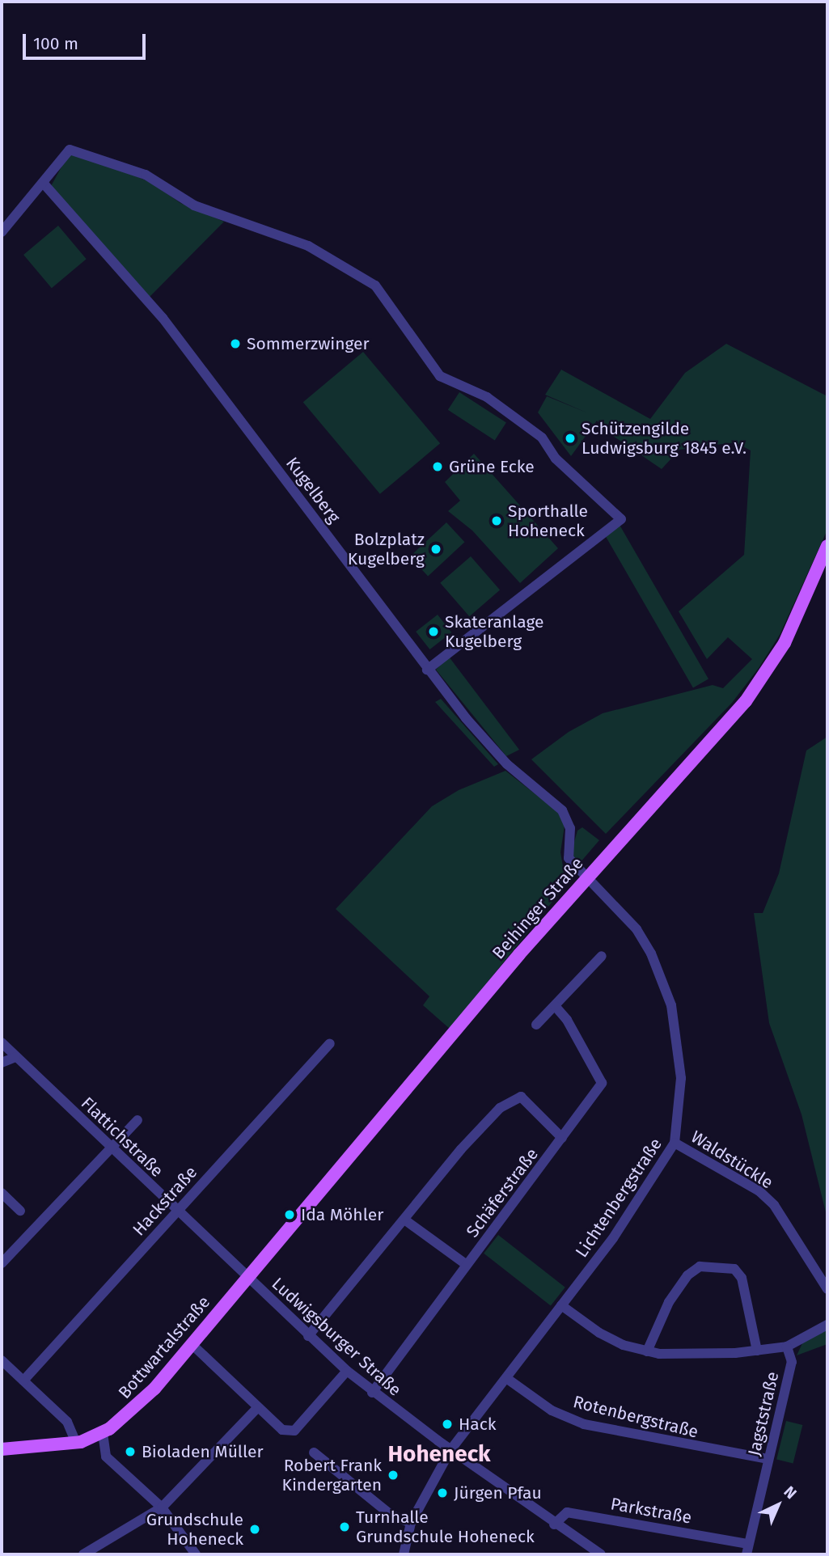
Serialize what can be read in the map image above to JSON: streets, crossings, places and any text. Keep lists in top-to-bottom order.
{
  "streets": {
    "main road": ["Beihinger Straße", "Bottwartalstraße"],
    "street": [
      "Kugelberg",
      "Flattichstraße",
      "Waldstückle",
      "Schäferstraße",
      "Lichtenbergstraße",
      "Hackstraße",
      "Ludwigsburger Straße",
      "Jagststraße",
      "Rotenbergstraße",
      "Parkstraße"
    ]
  },
  "crossings": [
    ["Kugelberg", "Lichtenbergstraße"],
    ["Beihinger Straße", "Flattichstraße"],
    ["Beihinger Straße", "Lichtenbergstraße"],
    ["Beihinger Straße", "Ludwigsburger Straße"],
    ["Beihinger Straße", "Bottwartalstraße"],
    ["Flattichstraße", "Hackstraße"],
    ["Flattichstraße", "Ludwigsburger Straße"],
    ["Flattichstraße", "Bottwartalstraße"],
    ["Waldstückle", "Lichtenbergstraße"],
    ["Schäferstraße", "Ludwigsburger Straße"],
    ["Lichtenbergstraße", "Ludwigsburger Straße"],
    ["Lichtenbergstraße", "Rotenbergstraße"],
    ["Ludwigsburger Straße", "Bottwartalstraße"],
    ["Ludwigsburger Straße", "Parkstraße"],
    ["Jagststraße", "Rotenbergstraße"],
    ["Jagststraße", "Parkstraße"]
  ],
  "districts": ["Hoheneck"],
  "places": [
    "Sommerzwinger",
    "Schützengilde Ludwigsburg 1845 e.V.",
    "Grüne Ecke",
    "Sporthalle Hoheneck",
    "Bolzplatz Kugelberg",
    "Skateranlage Kugelberg",
    "Ida Möhler",
    "Hack",
    "Bioladen Müller",
    "Robert Frank Kindergarten",
    "Jürgen Pfau",
    "Turnhalle Grundschule Hoheneck",
    "Grundschule Hoheneck"
  ],
  "scale_bar": "100 m",
  "north": "top right"
}
